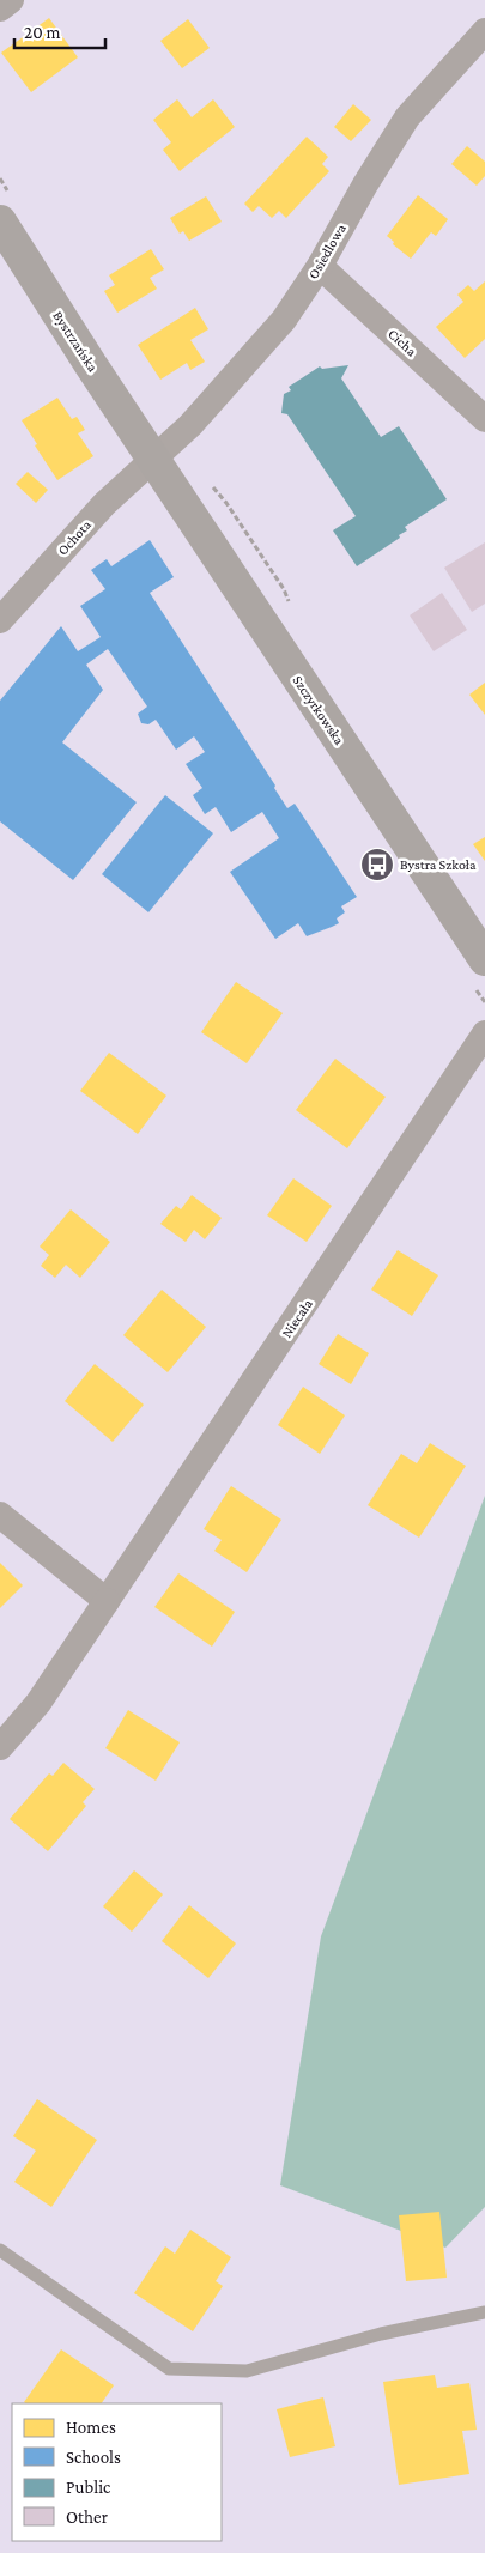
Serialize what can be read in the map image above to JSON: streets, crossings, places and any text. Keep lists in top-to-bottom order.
{
  "streets": {
    "main road": ["Bystrzańska", "Szczyrkowska"],
    "street": [
      "Osiedlowa",
      "Cicha",
      "Ochota",
      "Niecała"
    ]
  },
  "crossings": [
    ["Osiedlowa", "Bystrzańska"],
    ["Osiedlowa", "Cicha"],
    ["Osiedlowa", "Ochota"],
    ["Osiedlowa", "Szczyrkowska"],
    ["Bystrzańska", "Ochota"],
    ["Bystrzańska", "Szczyrkowska"],
    ["Ochota", "Szczyrkowska"]
  ],
  "places": {
    "bus stop": ["Bystra Szkoła"]
  },
  "legend": [
    "Homes",
    "Schools",
    "Public",
    "Other"
  ],
  "scale_bar": "20 m"
}
